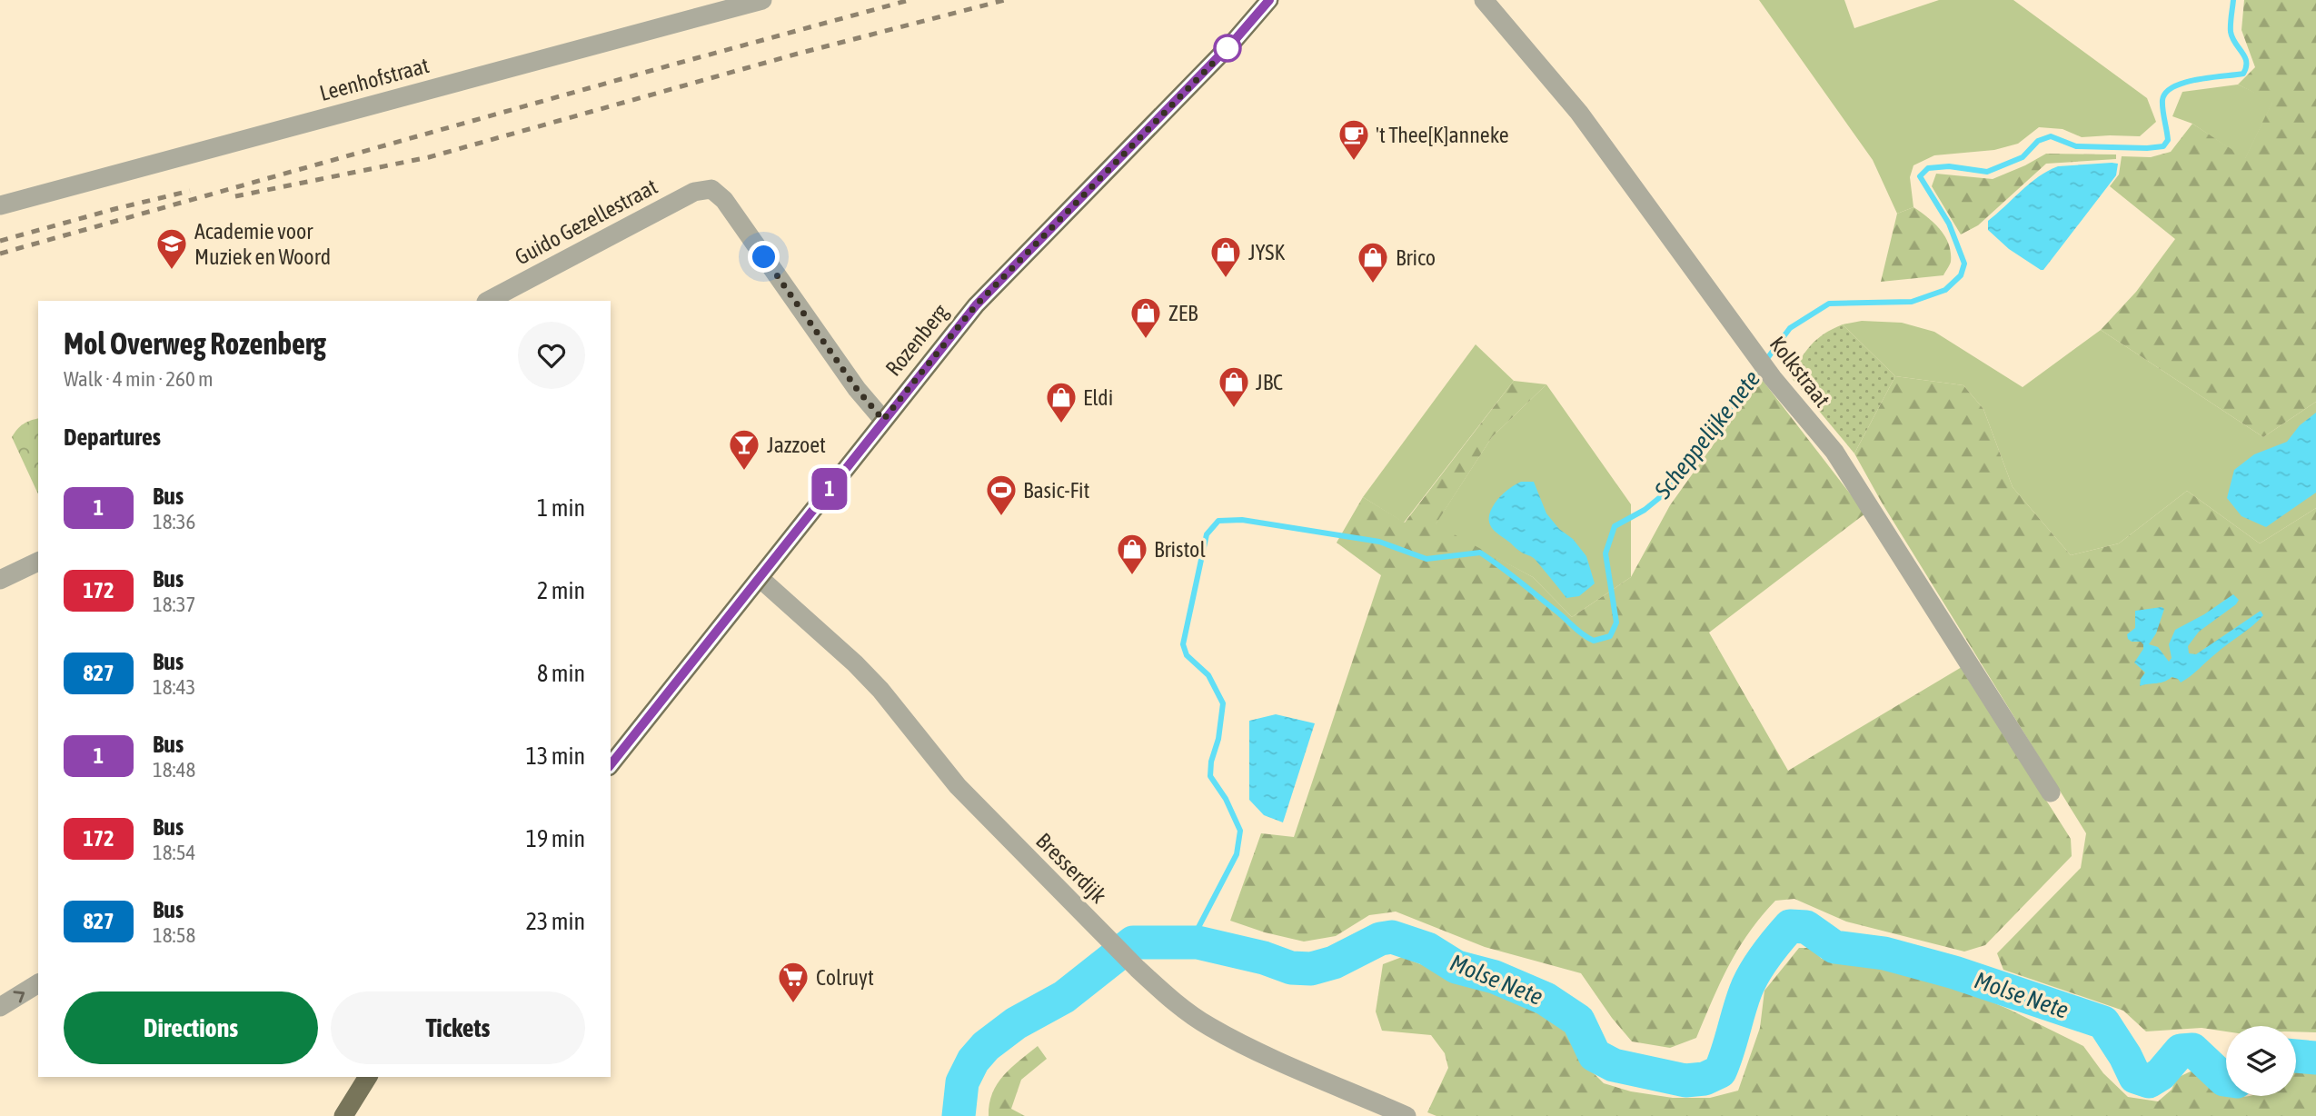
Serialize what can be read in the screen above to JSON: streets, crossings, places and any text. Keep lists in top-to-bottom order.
{
  "streets": {
    "main road": ["Rozenberg"],
    "street": [
      "Leenhofstraat",
      "Guido Gezellestraat",
      "Kolkstraat",
      "Bresserdijk"
    ]
  },
  "crossings": [
    ["Guido Gezellestraat", "Rozenberg"],
    ["Rozenberg", "Bresserdijk"]
  ],
  "water": ["Scheppelijke nete", "Molse Nete"],
  "places": {
    "cafe": ["'t Thee[K]anneke"],
    "school or university": ["Academie voor Muziek en Woord"],
    "shop": [
      "JYSK",
      "Brico",
      "ZEB",
      "JBC",
      "Eldi",
      "Bristol"
    ],
    "bar": ["Jazzoet"],
    "sports": ["Basic-Fit"],
    "supermarket": ["Colruyt"]
  },
  "lines": ["bus line 1"],
  "page": {
    "on_map": "1",
    "heading": [
      ["Mol Overweg Rozenberg", "Walk · 4 min · 260 m"],
      "Departures"
    ],
    "list": [
      {
        "mark": "1",
        "name": "Bus",
        "note": "18:36",
        "value": "1 min"
      },
      {
        "mark": "172",
        "name": "Bus",
        "note": "18:37",
        "value": "2 min"
      },
      {
        "mark": "827",
        "name": "Bus",
        "note": "18:43",
        "value": "8 min"
      },
      {
        "mark": "1",
        "name": "Bus",
        "note": "18:48",
        "value": "13 min"
      },
      {
        "mark": "172",
        "name": "Bus",
        "note": "18:54",
        "value": "19 min"
      },
      {
        "mark": "827",
        "name": "Bus",
        "note": "18:58",
        "value": "23 min"
      }
    ],
    "buttons": ["Directions", "Tickets"]
  }
}
